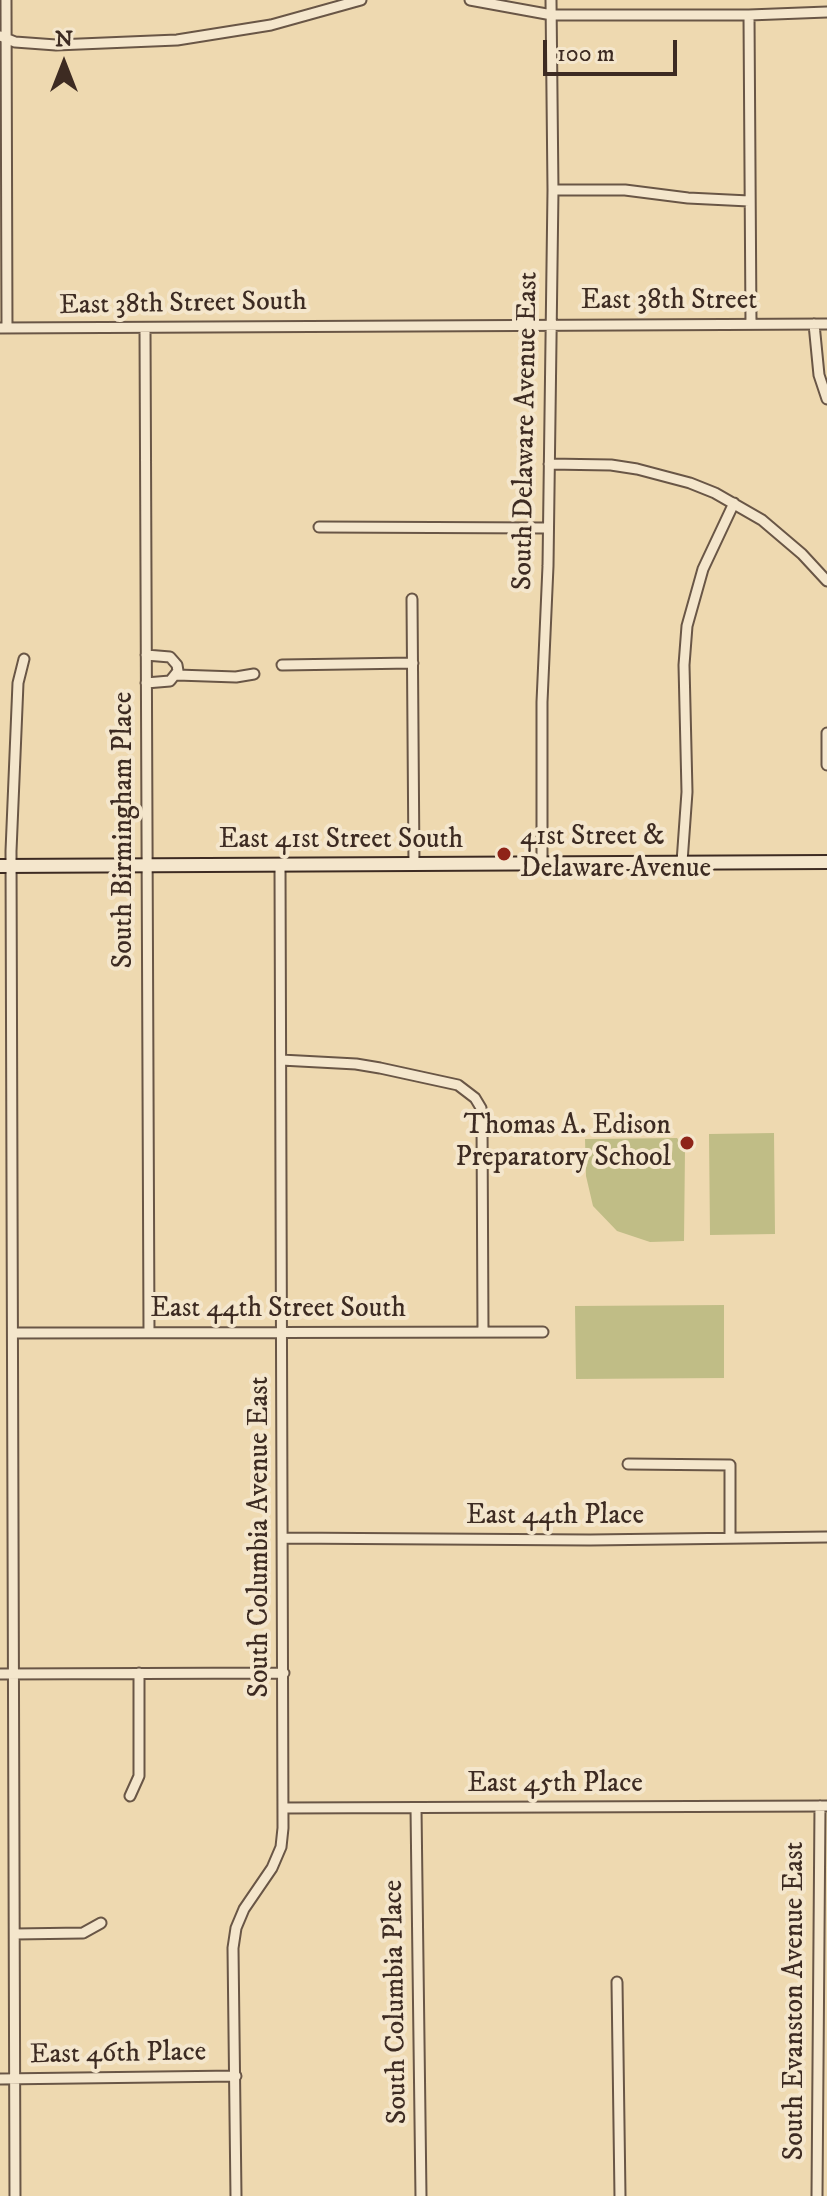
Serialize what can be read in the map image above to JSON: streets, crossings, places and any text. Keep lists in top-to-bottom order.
{
  "streets": {
    "main road": ["East 41st Street South"],
    "street": [
      "East 38th Street",
      "East 38th Street South",
      "South Delaware Avenue East",
      "South Birmingham Place",
      "East 44th Street South",
      "East 44th Place",
      "South Columbia Avenue East",
      "East 45th Place",
      "South Evanston Avenue East",
      "South Columbia Place",
      "East 46th Place"
    ]
  },
  "crossings": [
    ["East 38th Street", "East 38th Street South"],
    ["East 38th Street", "South Delaware Avenue East"],
    ["East 38th Street South", "South Birmingham Place"],
    ["South Delaware Avenue East", "East 41st Street South"],
    ["South Birmingham Place", "East 41st Street South"],
    ["South Birmingham Place", "East 44th Street South"],
    ["East 41st Street South", "South Columbia Avenue East"],
    ["East 44th Street South", "South Columbia Avenue East"],
    ["East 44th Place", "South Columbia Avenue East"],
    ["South Columbia Avenue East", "East 45th Place"],
    ["South Columbia Avenue East", "East 46th Place"],
    ["East 45th Place", "South Evanston Avenue East"],
    ["East 45th Place", "South Columbia Place"]
  ],
  "places": ["41st Street & Delaware Avenue", "Thomas A. Edison Preparatory School"],
  "scale_bar": "100 m",
  "north": "top"
}
